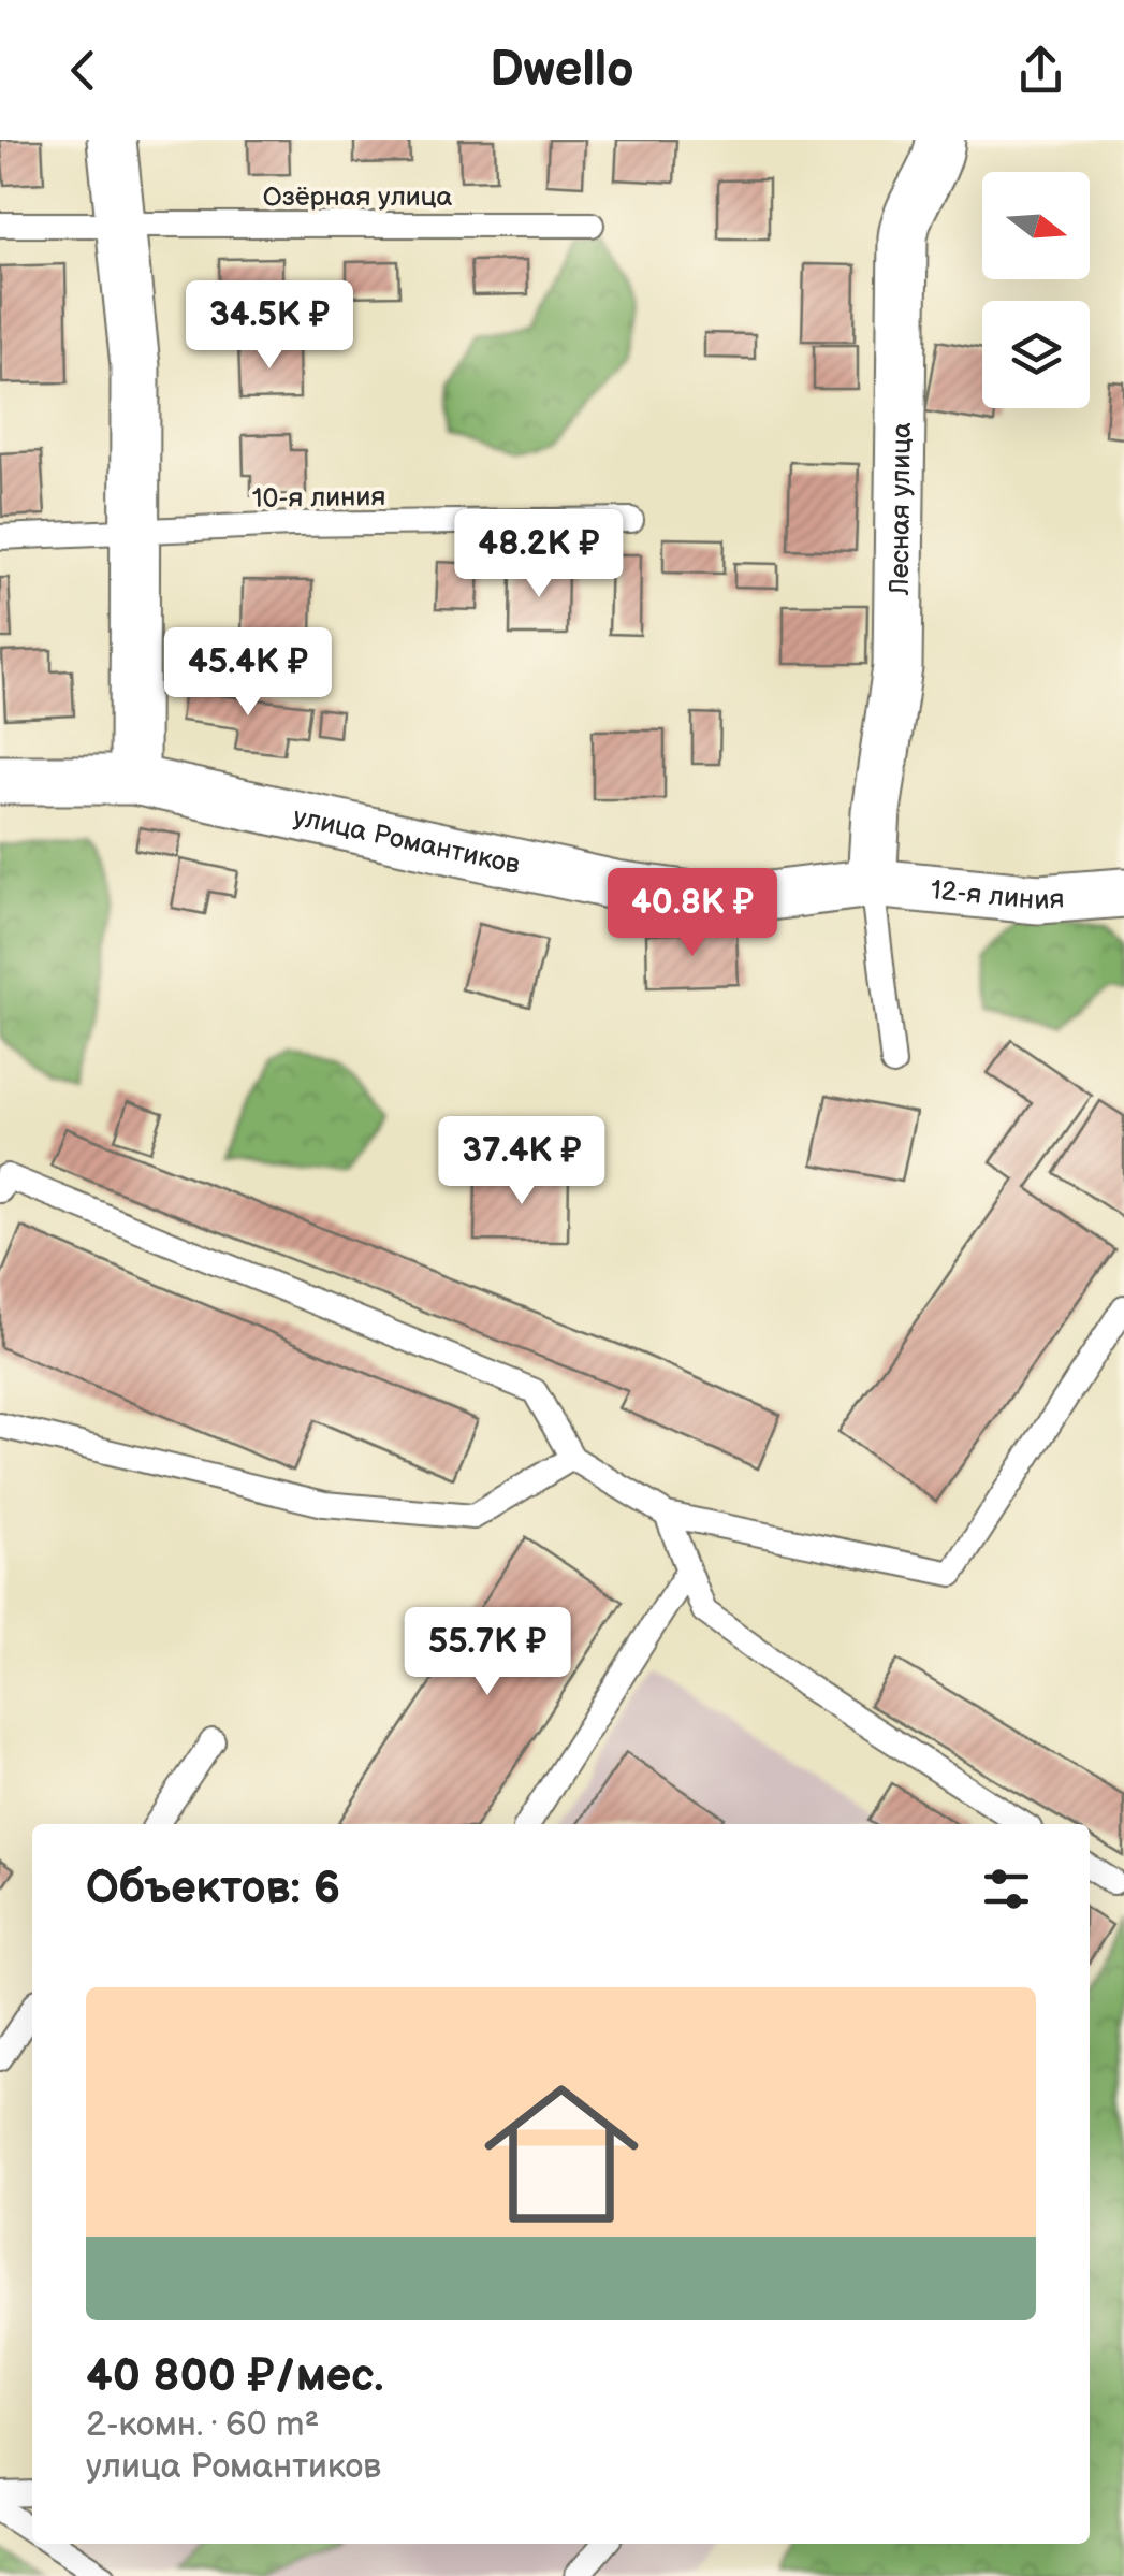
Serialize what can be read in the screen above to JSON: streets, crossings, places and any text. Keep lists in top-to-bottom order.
{
  "streets": {
    "street": ["Лесная улица", "улица Романтиков", "12-я линия"],
    "lane": ["Озёрная улица", "10-я линия"]
  },
  "crossings": [
    ["Лесная улица", "улица Романтиков"],
    ["Лесная улица", "12-я линия"],
    ["улица Романтиков", "12-я линия"]
  ],
  "north": "right",
  "page": {
    "header": "Dwello",
    "price": [
      "34.5K ₽",
      "48.2K ₽",
      "45.4K ₽",
      "40.8K ₽",
      "37.4K ₽",
      "55.7K ₽"
    ],
    "heading": "Объектов: 6",
    "list": [
      {
        "name": "40 800 ₽/мес.",
        "note": "2-комн. · 60 m² · улица Романтиков"
      }
    ]
  }
}
